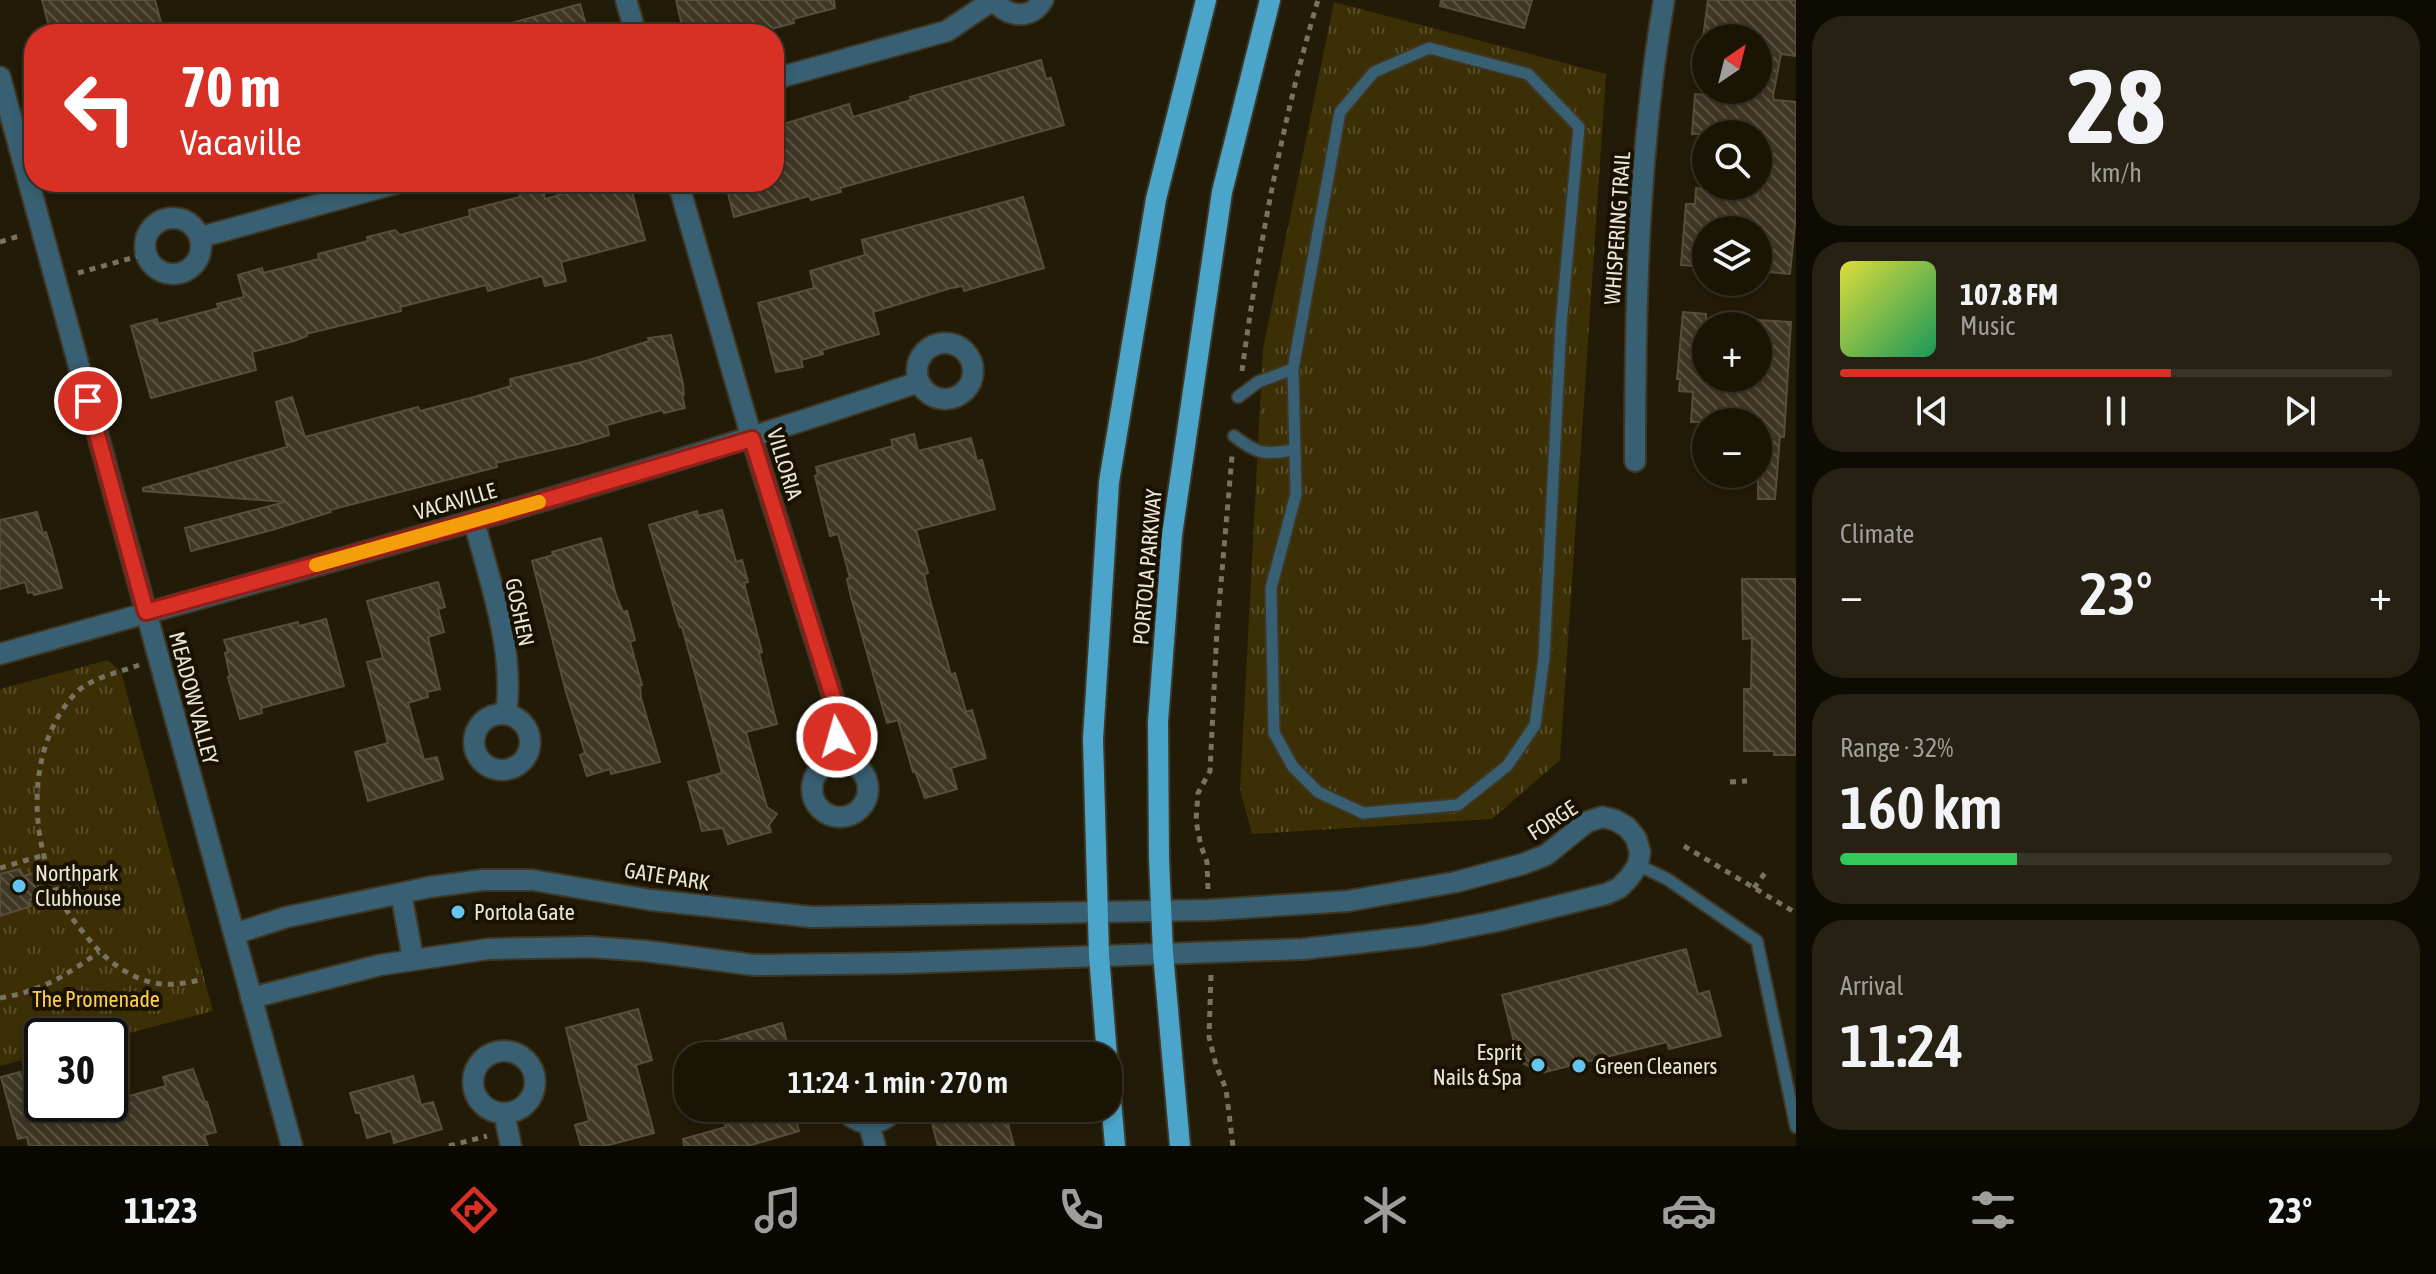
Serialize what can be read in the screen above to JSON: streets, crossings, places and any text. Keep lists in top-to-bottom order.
{
  "streets": {
    "main road": ["PORTOLA PARKWAY"],
    "street": [
      "WHISPERING TRAIL",
      "VILLORIA",
      "VACAVILLE",
      "GOSHEN",
      "MEADOW VALLEY",
      "FORGE",
      "GATE PARK"
    ]
  },
  "crossings": [
    ["VILLORIA", "VACAVILLE"],
    ["VACAVILLE", "GOSHEN"],
    ["VACAVILLE", "MEADOW VALLEY"],
    ["PORTOLA PARKWAY", "FORGE"],
    ["PORTOLA PARKWAY", "GATE PARK"],
    ["MEADOW VALLEY", "GATE PARK"],
    ["FORGE", "GATE PARK"]
  ],
  "parks": ["The Promenade"],
  "places": [
    "Northpark Clubhouse",
    "Portola Gate",
    "Esprit Nails & Spa",
    "Green Cleaners"
  ],
  "north": "top right",
  "page": {
    "tile": [
      ["28", "km/h"],
      "Climate",
      ["Range · 32%", "160 km"],
      ["Arrival", "11:24"]
    ],
    "map_buttons": ["+", "−"],
    "turn": ["70 m", "Vacaville"],
    "song": ["107.8 FM", "Music"],
    "heat": ["−", "23°", "+"],
    "limit": "30",
    "trip": "11:24 · 1 min · 270 m",
    "tabs": ["11:23", "23°"]
  }
}
